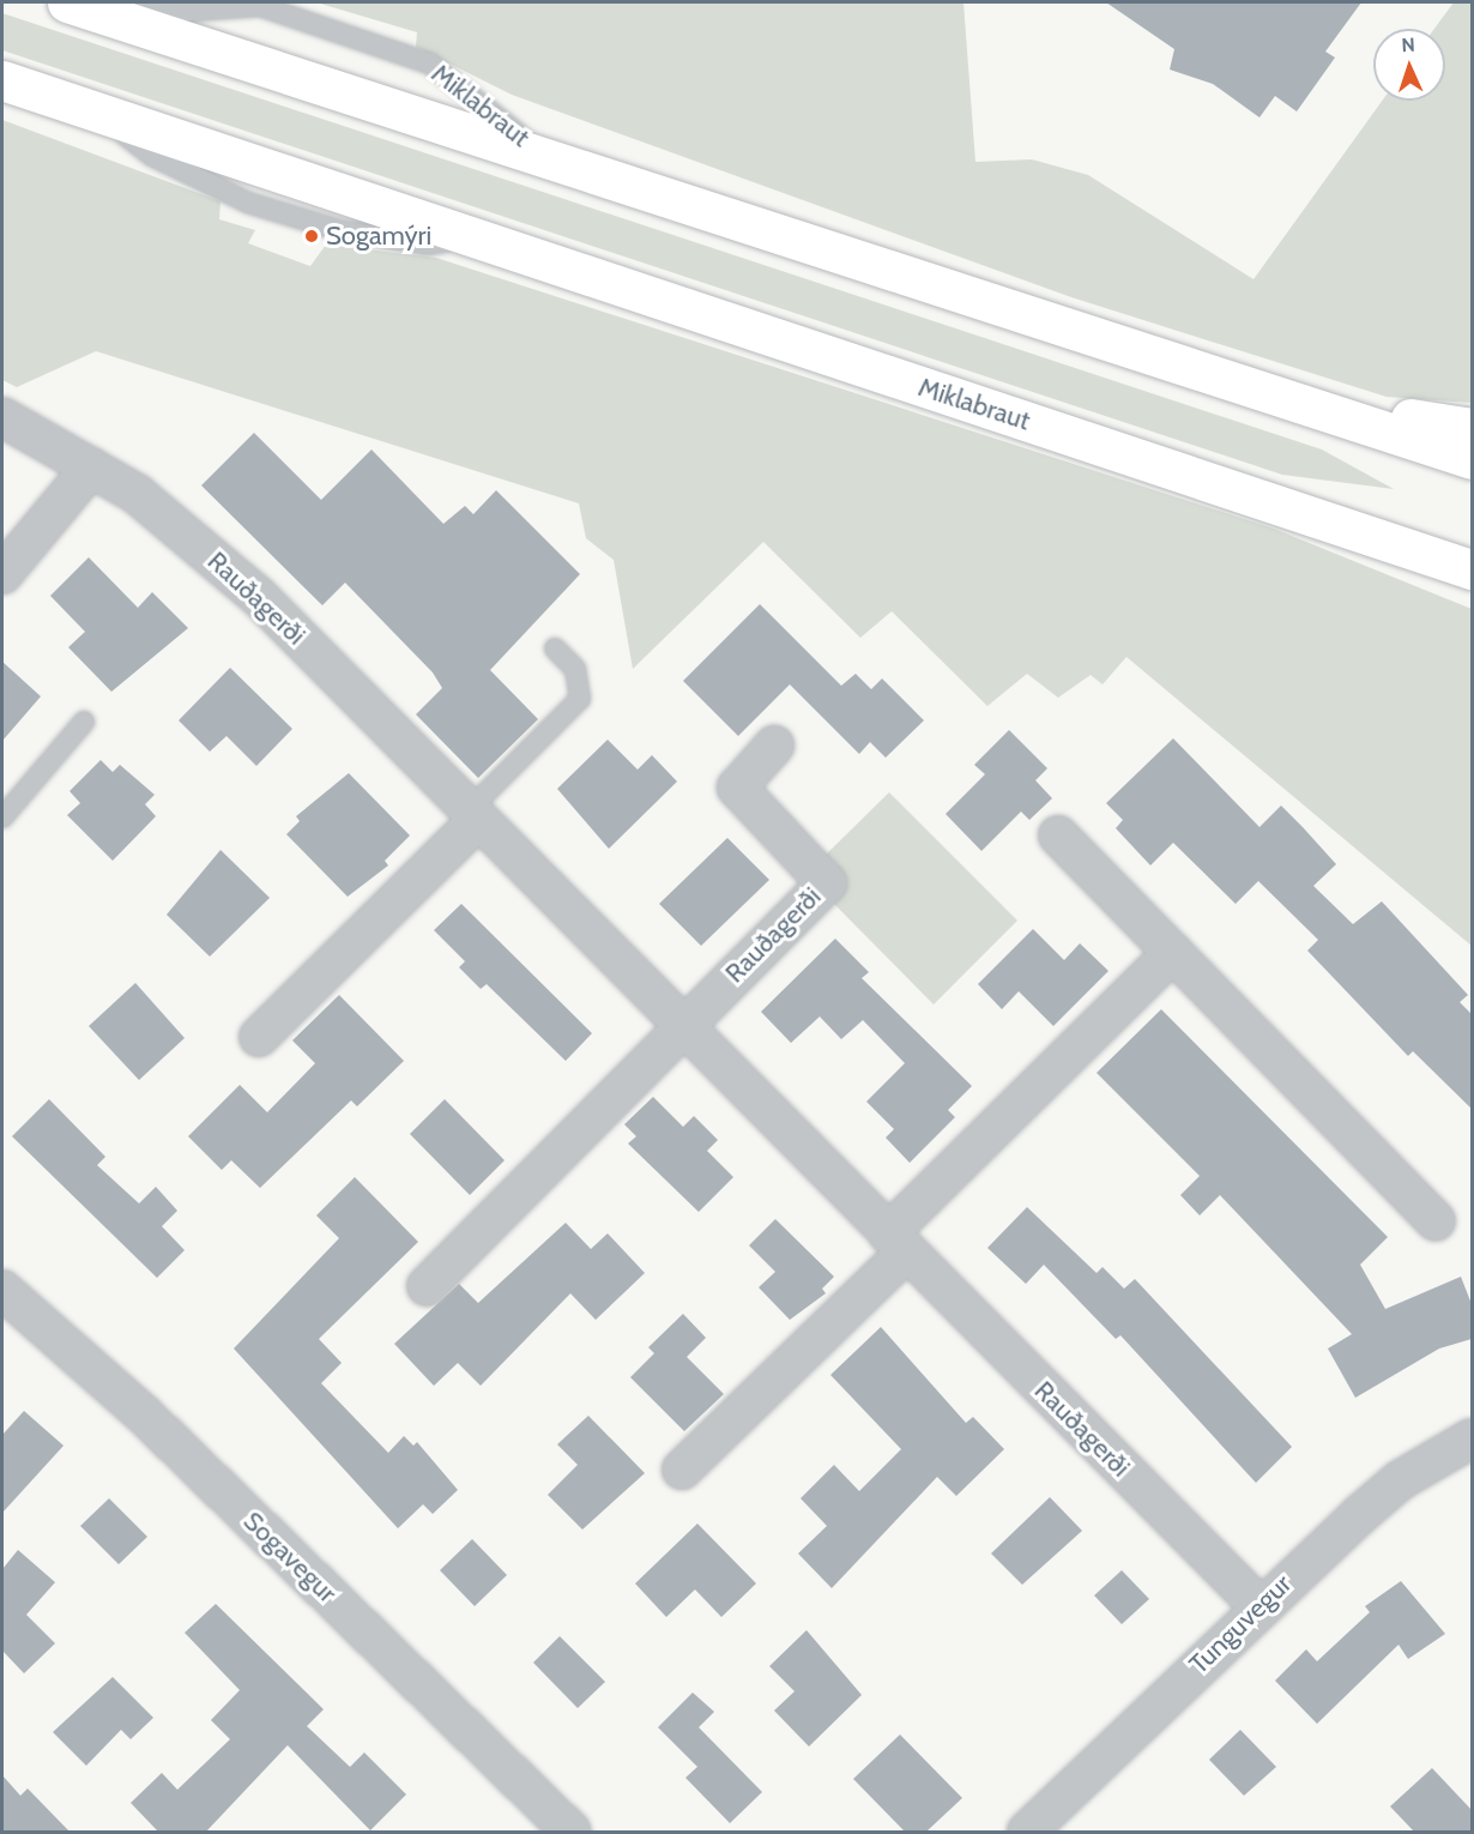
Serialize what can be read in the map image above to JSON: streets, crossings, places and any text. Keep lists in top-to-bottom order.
{
  "streets": {
    "highway": ["Miklabraut"],
    "street": ["Rauðagerði", "Sogavegur", "Tunguvegur"]
  },
  "crossings": [
    ["Rauðagerði", "Tunguvegur"]
  ],
  "places": ["Sogamýri"],
  "north": "top"
}
